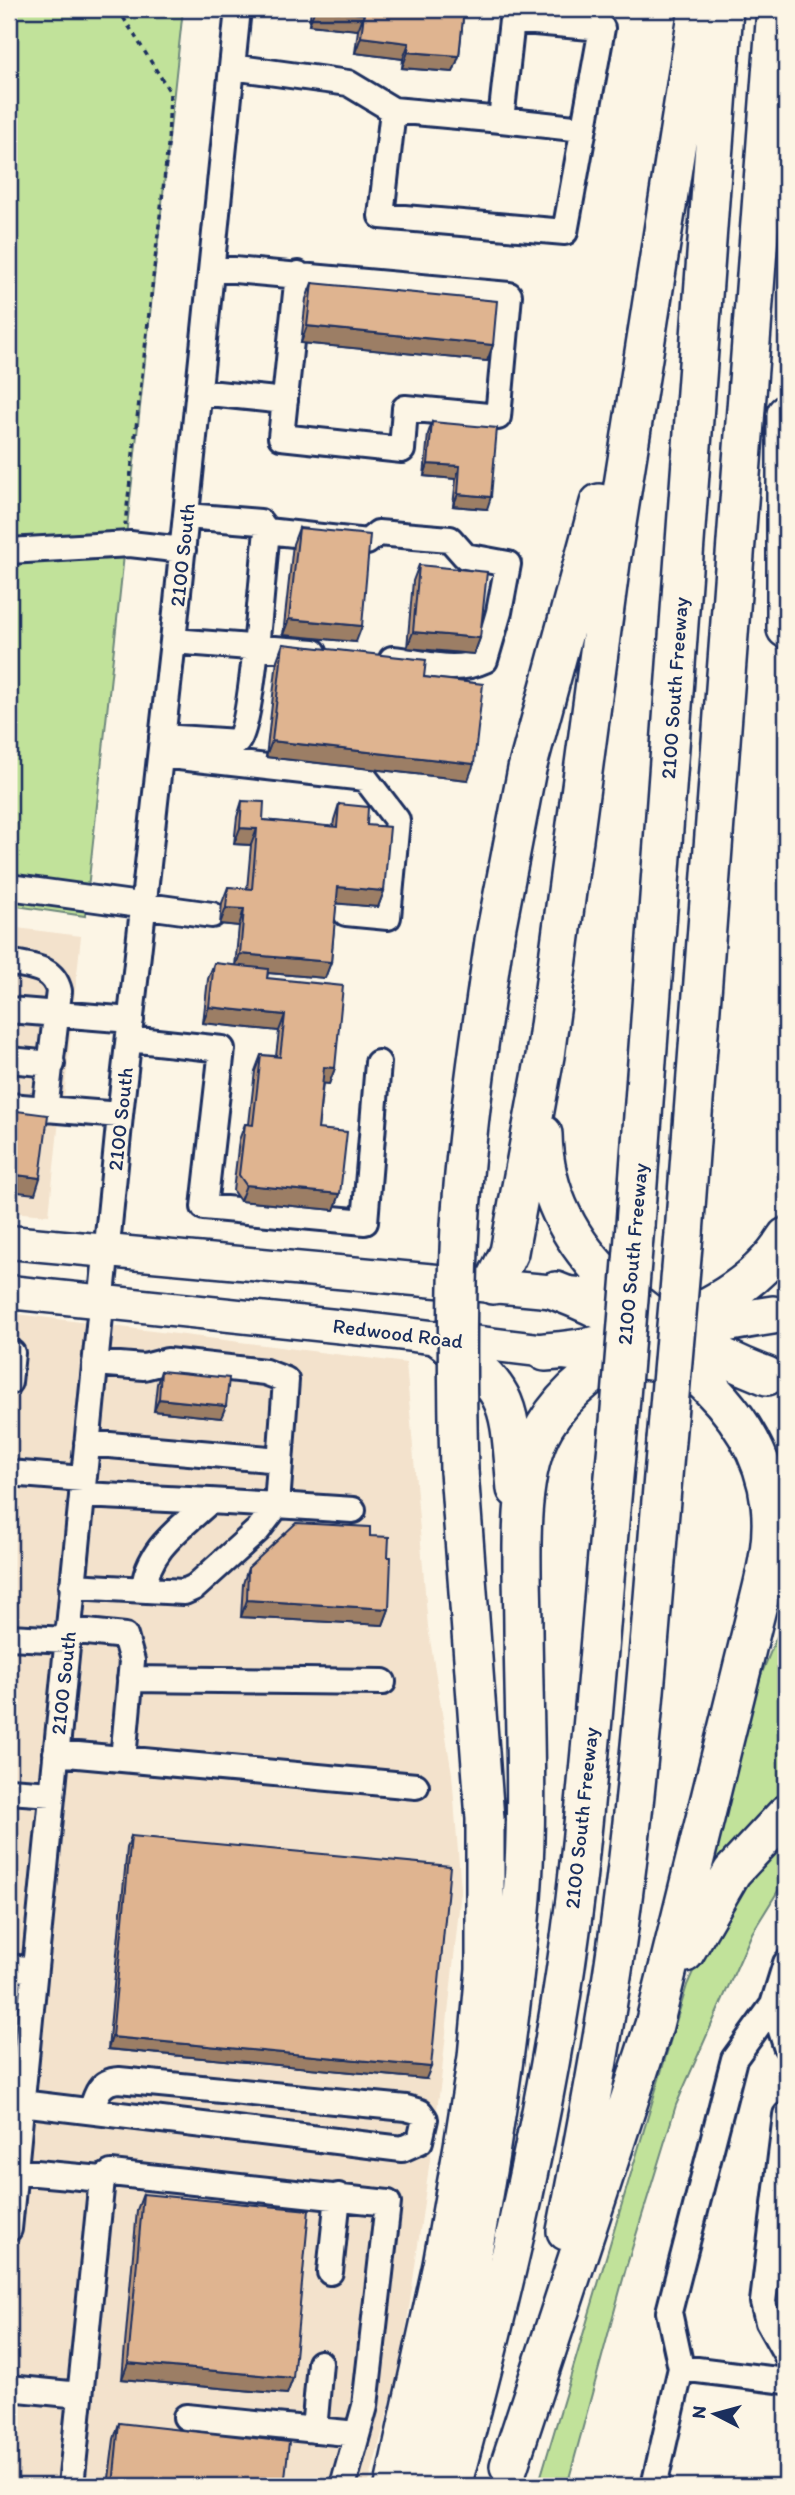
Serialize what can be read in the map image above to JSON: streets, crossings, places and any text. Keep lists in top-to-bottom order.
{
  "streets": {
    "highway": ["2100 South Freeway"],
    "main road": ["Redwood Road"],
    "street": ["2100 South"]
  },
  "crossings": [
    ["2100 South", "Redwood Road"]
  ],
  "north": "left"
}
